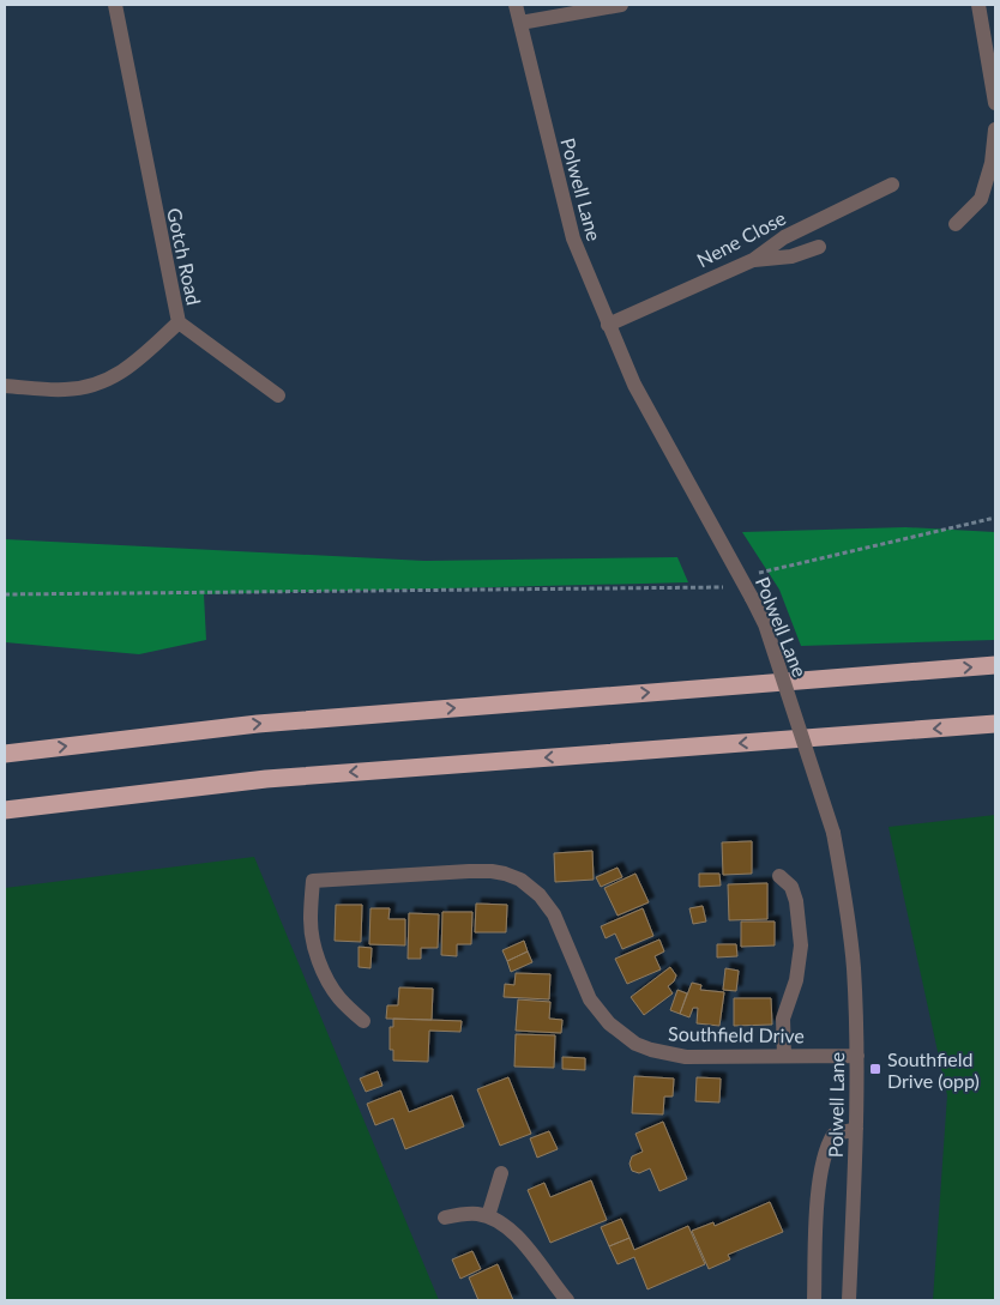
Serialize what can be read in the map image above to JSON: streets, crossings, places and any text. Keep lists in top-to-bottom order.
{
  "streets": {
    "street": [
      "Polwell Lane",
      "Nene Close",
      "Gotch Road",
      "Southfield Drive"
    ]
  },
  "crossings": [
    ["Polwell Lane", "Nene Close"],
    ["Polwell Lane", "Southfield Drive"]
  ],
  "places": {
    "transit": ["Southfield Drive (opp)"]
  }
}
